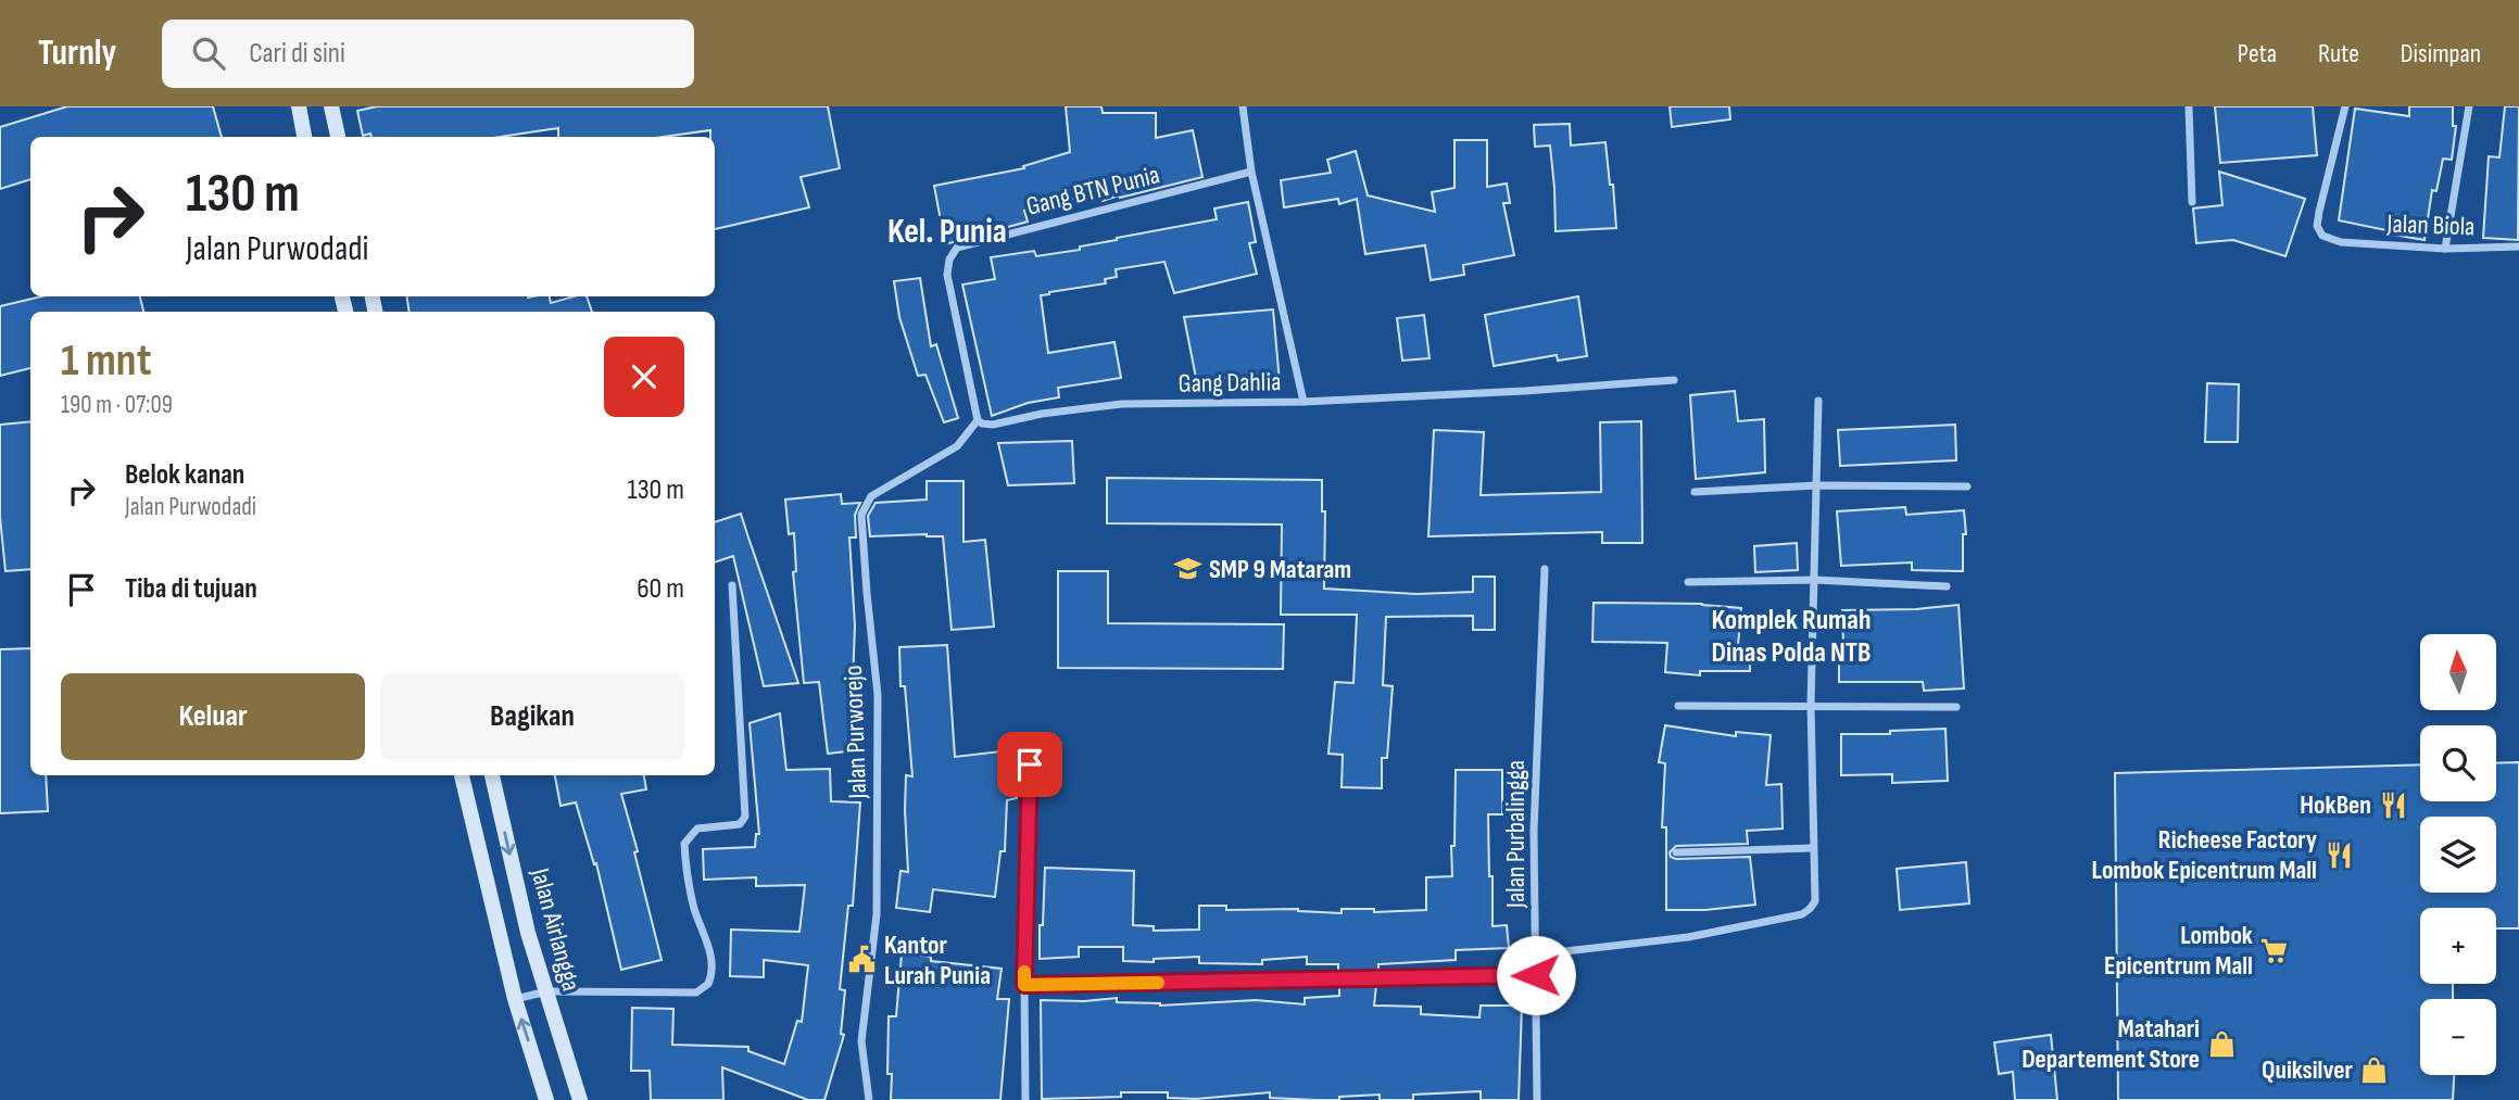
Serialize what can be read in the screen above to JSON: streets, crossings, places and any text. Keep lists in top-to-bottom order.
{
  "streets": {
    "main road": ["Jalan Airlangga"],
    "street": [
      "Gang BTN Punia",
      "Jalan Biola",
      "Gang Dahlia",
      "Jalan Purworejo",
      "Jalan Purbalingga"
    ]
  },
  "crossings": [
    ["Gang BTN Punia", "Gang Dahlia"],
    ["Gang BTN Punia", "Jalan Purworejo"],
    ["Gang Dahlia", "Jalan Purworejo"]
  ],
  "districts": ["Kel. Punia", "Komplek Rumah Dinas Polda NTB"],
  "places": {
    "school or university": ["SMP 9 Mataram"],
    "restaurant": ["HokBen", "Richeese Factory Lombok Epicentrum Mall"],
    "supermarket": ["Lombok Epicentrum Mall"],
    "public building": ["Kantor Lurah Punia"],
    "shop": ["Matahari Departement Store", "Quiksilver"]
  },
  "north": "top",
  "page": {
    "header": "Turnly",
    "search": "Cari di sini",
    "nav": ["Peta", "Rute", "Disimpan"],
    "turn": ["130 m", "Jalan Purwodadi"],
    "heading": ["1 mnt", "190 m · 07:09"],
    "list": [
      {
        "name": "Belok kanan",
        "note": "Jalan Purwodadi",
        "value": "130 m"
      },
      {
        "name": "Tiba di tujuan",
        "value": "60 m"
      }
    ],
    "map_buttons": ["+", "−"],
    "buttons": ["Keluar", "Bagikan"]
  }
}
